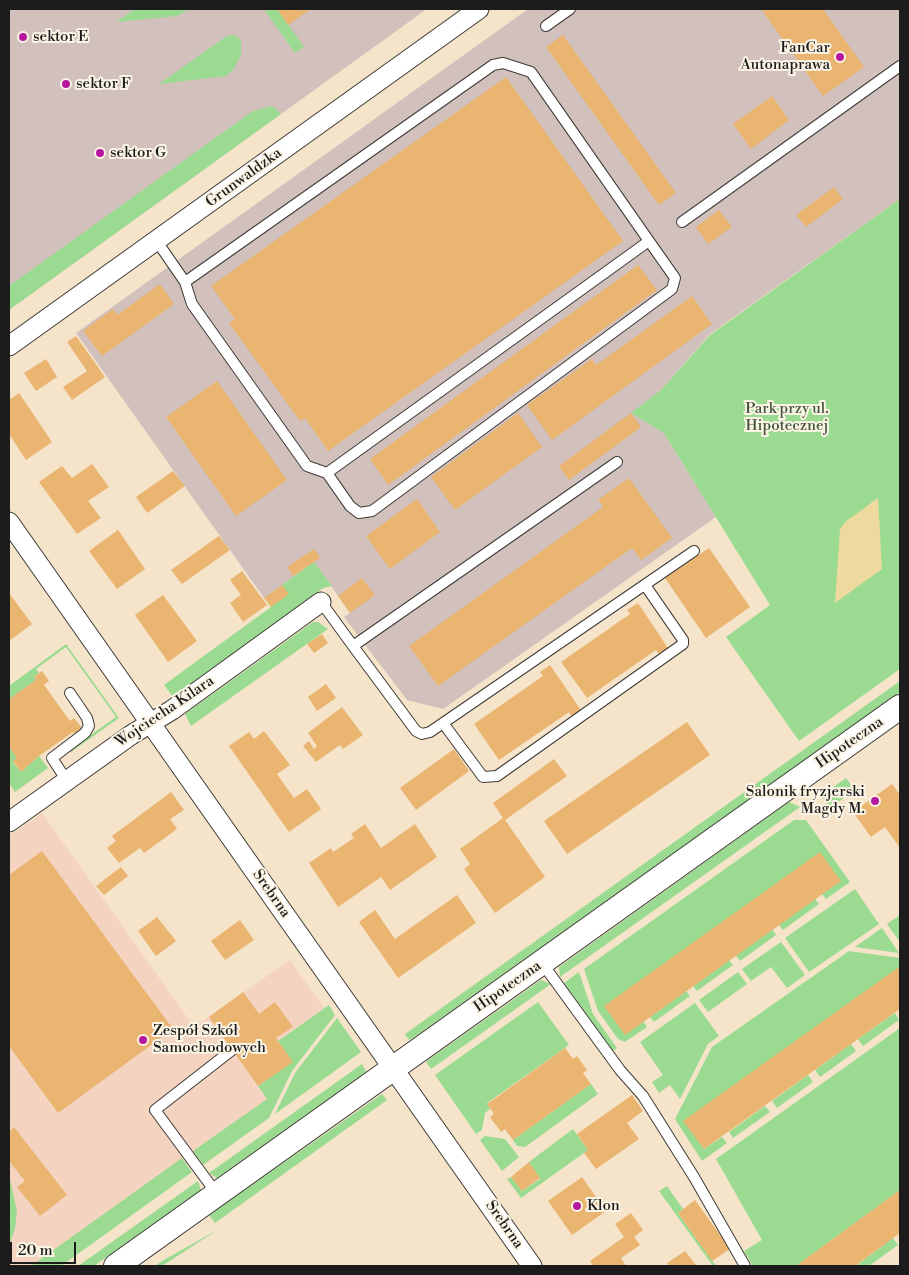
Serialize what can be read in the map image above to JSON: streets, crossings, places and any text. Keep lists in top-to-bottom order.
{
  "streets": {
    "street": [
      "Grunwaldzka",
      "Wojciecha Kilara",
      "Hipoteczna",
      "Srebrna"
    ]
  },
  "crossings": [
    ["Wojciecha Kilara", "Srebrna"],
    ["Hipoteczna", "Srebrna"]
  ],
  "parks": ["Park przy ul. Hipotecznej"],
  "places": [
    "sektor E",
    "FanCar Autonaprawa",
    "sektor F",
    "sektor G",
    "Salonik fryzjerski Magdy M.",
    "Zespół Szkół Samochodowych",
    "Klon"
  ],
  "scale_bar": "20 m"
}
